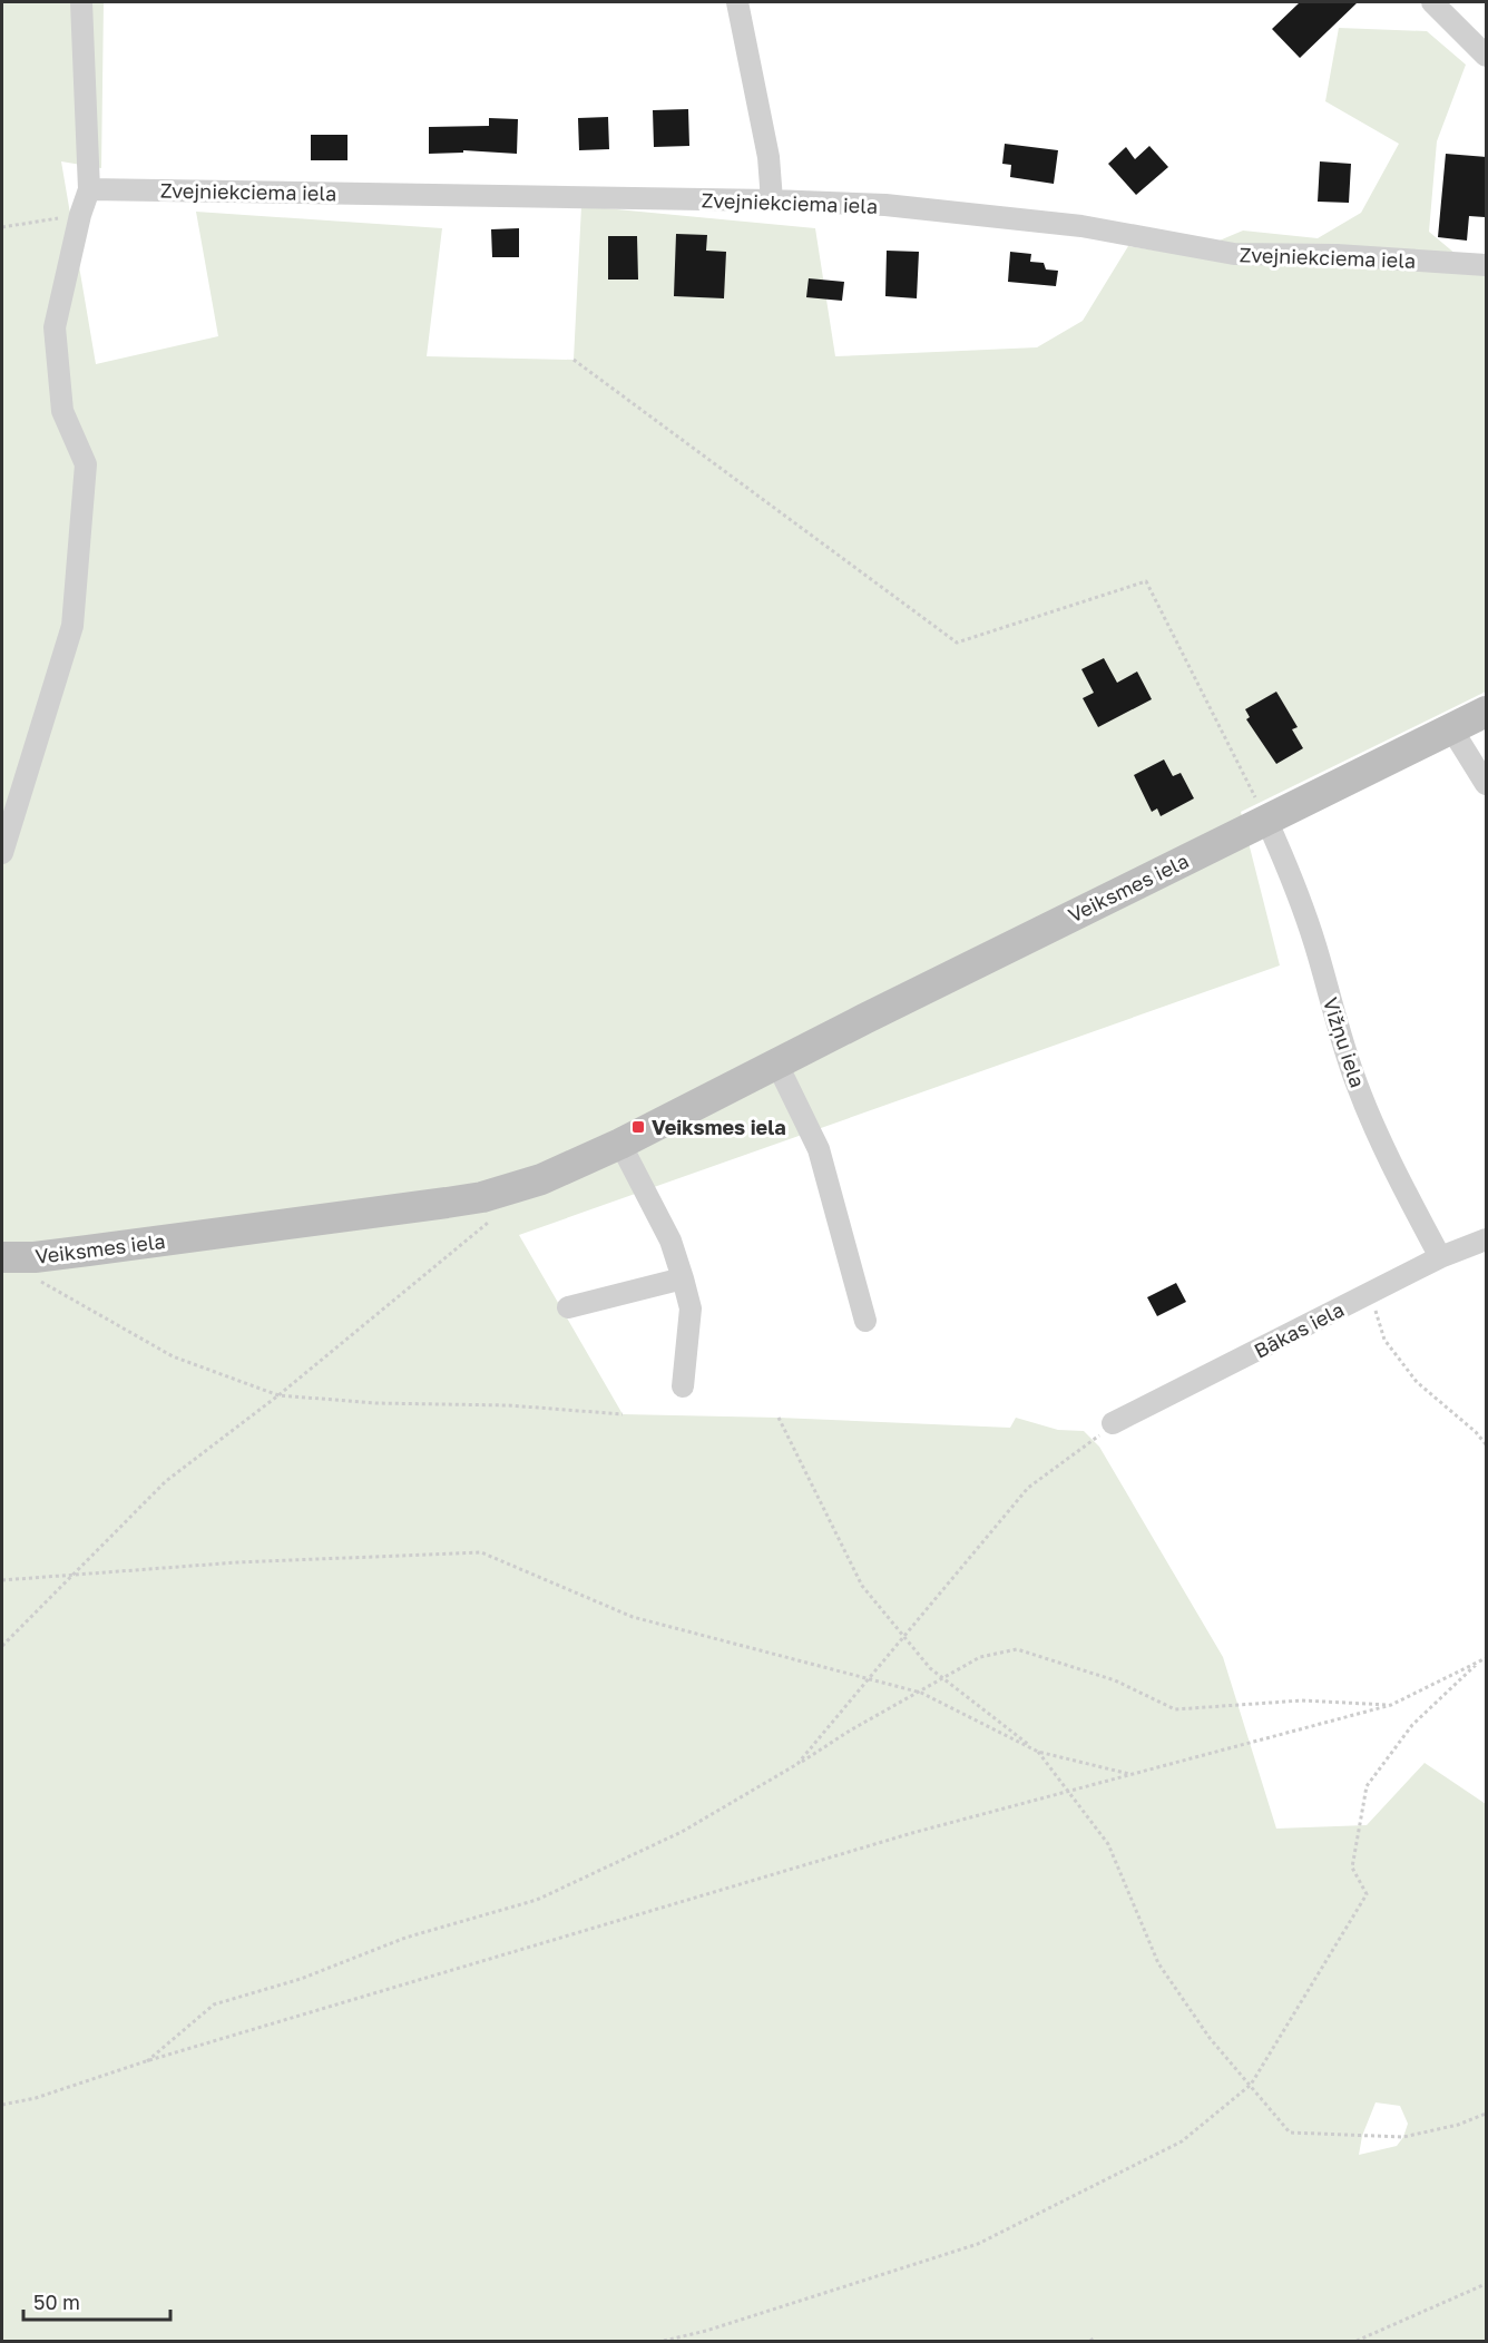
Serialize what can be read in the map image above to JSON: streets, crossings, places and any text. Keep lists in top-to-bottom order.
{
  "streets": {
    "main road": ["Veiksmes iela"],
    "street": ["Zvejniekciema iela", "Vižņu iela", "Bākas iela"]
  },
  "crossings": [
    ["Veiksmes iela", "Vižņu iela"],
    ["Vižņu iela", "Bākas iela"]
  ],
  "places": {
    "transit": ["Veiksmes iela"]
  },
  "scale_bar": "50 m"
}
